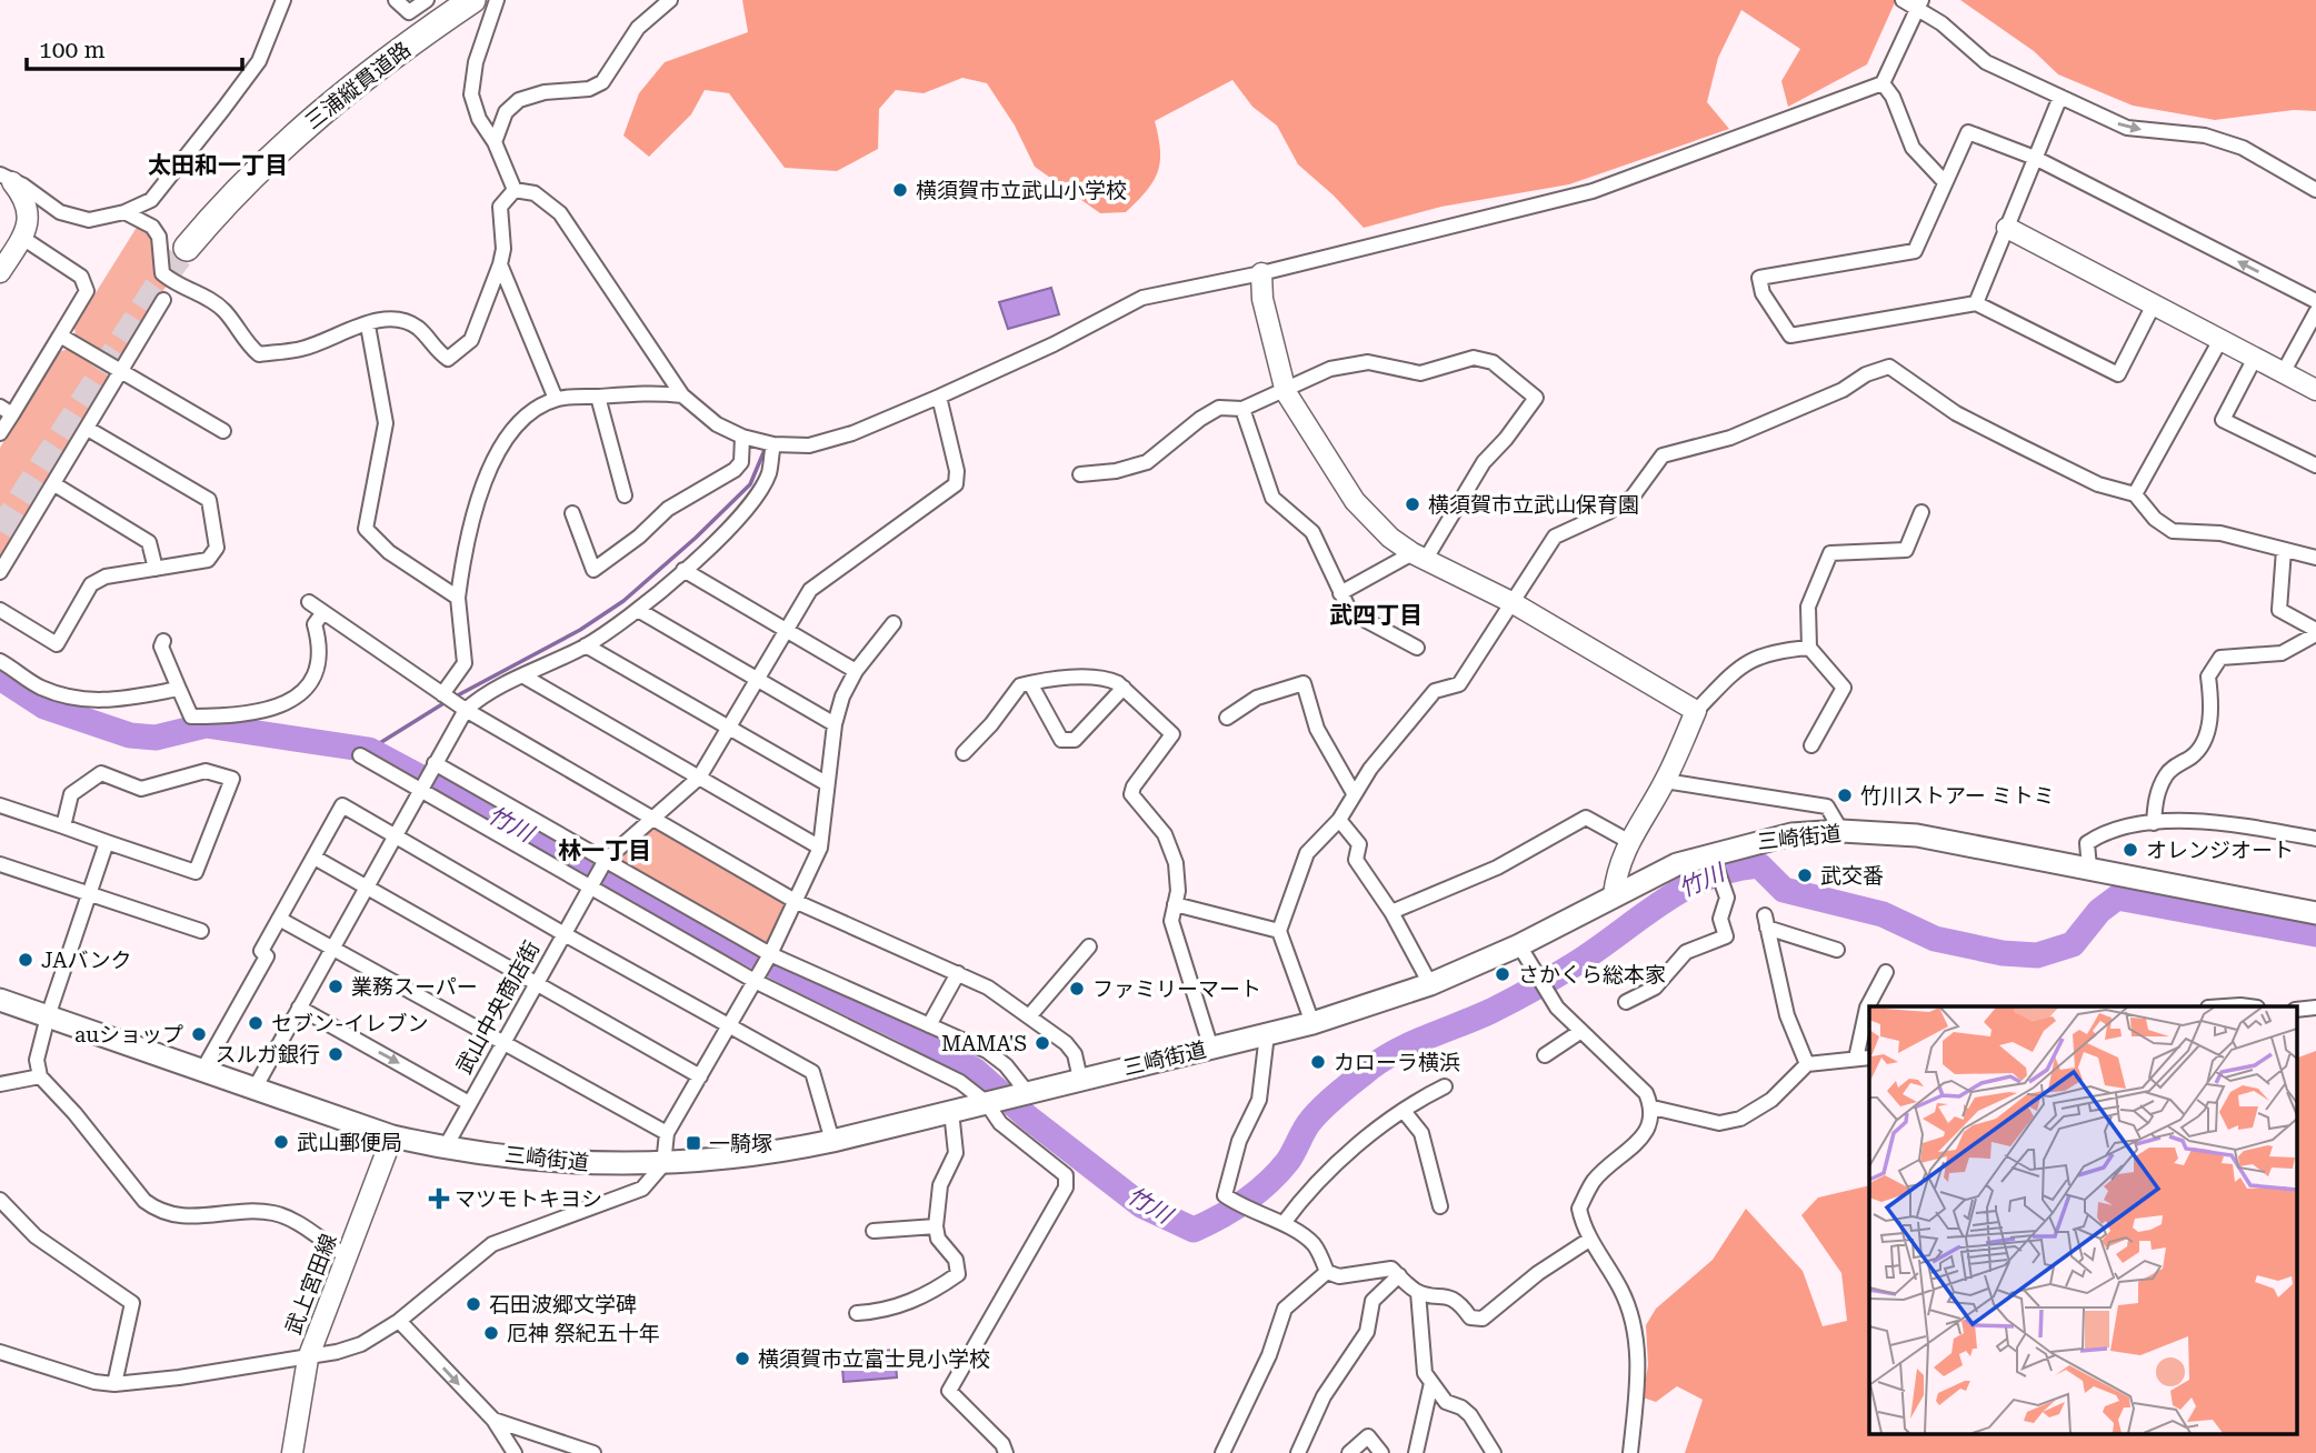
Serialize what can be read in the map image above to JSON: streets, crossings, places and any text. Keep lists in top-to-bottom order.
{
  "streets": {
    "highway": ["三浦縦貫道路"],
    "main road": ["三崎街道"],
    "street": ["武山中央商店街", "武上宮田線"]
  },
  "crossings": [
    ["三崎街道", "武山中央商店街"],
    ["三崎街道", "武上宮田線"]
  ],
  "districts": ["太田和一丁目", "武四丁目", "林一丁目"],
  "water": ["竹川"],
  "places": {
    "other": [
      "横須賀市立武山小学校",
      "横須賀市立武山保育園",
      "竹川ストアー ミトミ",
      "オレンジオート",
      "武交番",
      "JAバンク",
      "さかくら総本家",
      "業務スーパー",
      "ファミリーマート",
      "セブン-イレブン",
      "auショップ",
      "MAMA'S",
      "スルガ銀行",
      "カローラ横浜",
      "武山郵便局",
      "石田波郷文学碑",
      "厄神 祭紀五十年",
      "横須賀市立富士見小学校"
    ],
    "transit": ["一騎塚"],
    "health": ["マツモトキヨシ"]
  },
  "scale_bar": "100 m"
}
